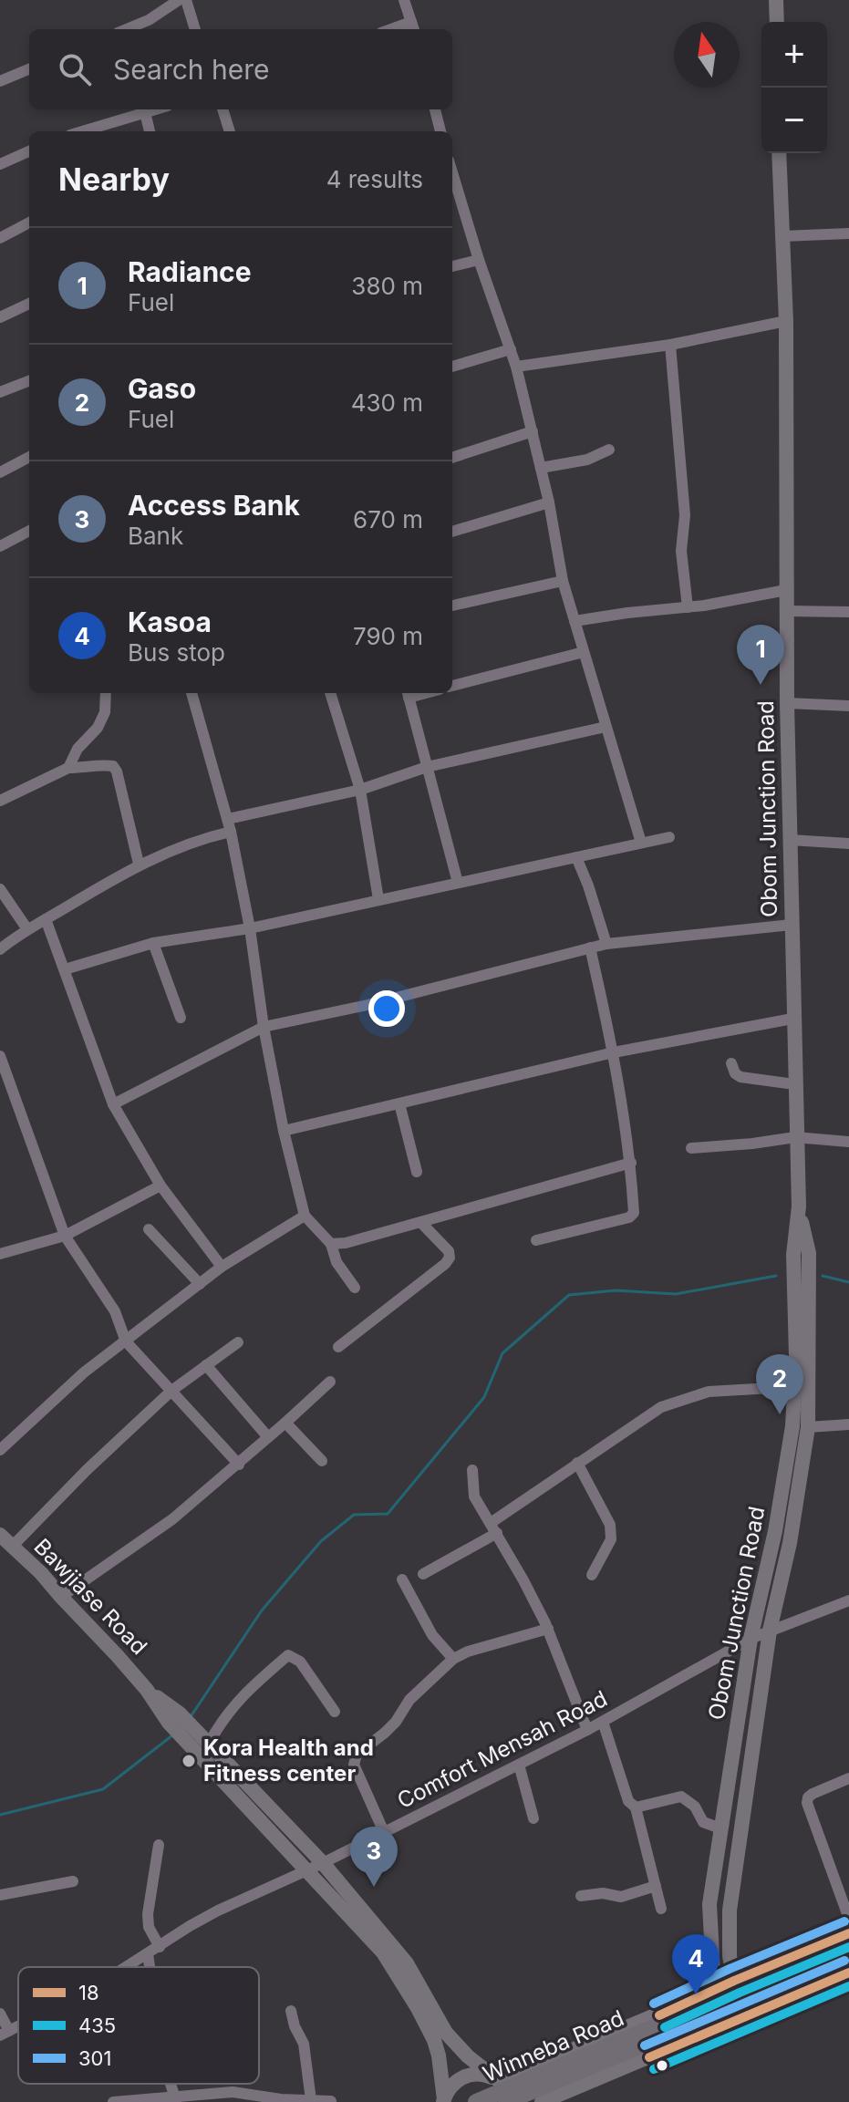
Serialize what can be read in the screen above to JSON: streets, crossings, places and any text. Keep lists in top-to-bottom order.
{
  "streets": {
    "highway": ["Winneba Road"],
    "main road": ["Obom Junction Road", "Bawjiase Road"],
    "street": ["Comfort Mensah Road"]
  },
  "crossings": [
    ["Obom Junction Road", "Comfort Mensah Road"],
    ["Obom Junction Road", "Winneba Road"],
    ["Bawjiase Road", "Comfort Mensah Road"],
    ["Bawjiase Road", "Winneba Road"]
  ],
  "places": ["Kora Health and Fitness center"],
  "lines": ["transit line 301", "transit line 18", "transit line 435"],
  "legend": ["18", "435", "301"],
  "north": "top",
  "page": {
    "map_buttons": ["+", "−"],
    "search": "Search here",
    "heading": ["Nearby", "4 results"],
    "list": [
      {
        "mark": "1",
        "name": "Radiance",
        "note": "Fuel",
        "value": "380 m"
      },
      {
        "mark": "2",
        "name": "Gaso",
        "note": "Fuel",
        "value": "430 m"
      },
      {
        "mark": "3",
        "name": "Access Bank",
        "note": "Bank",
        "value": "670 m"
      },
      {
        "mark": "4",
        "name": "Kasoa",
        "note": "Bus stop",
        "value": "790 m"
      }
    ],
    "pins": [
      "1",
      "2",
      "3",
      "4"
    ]
  }
}
